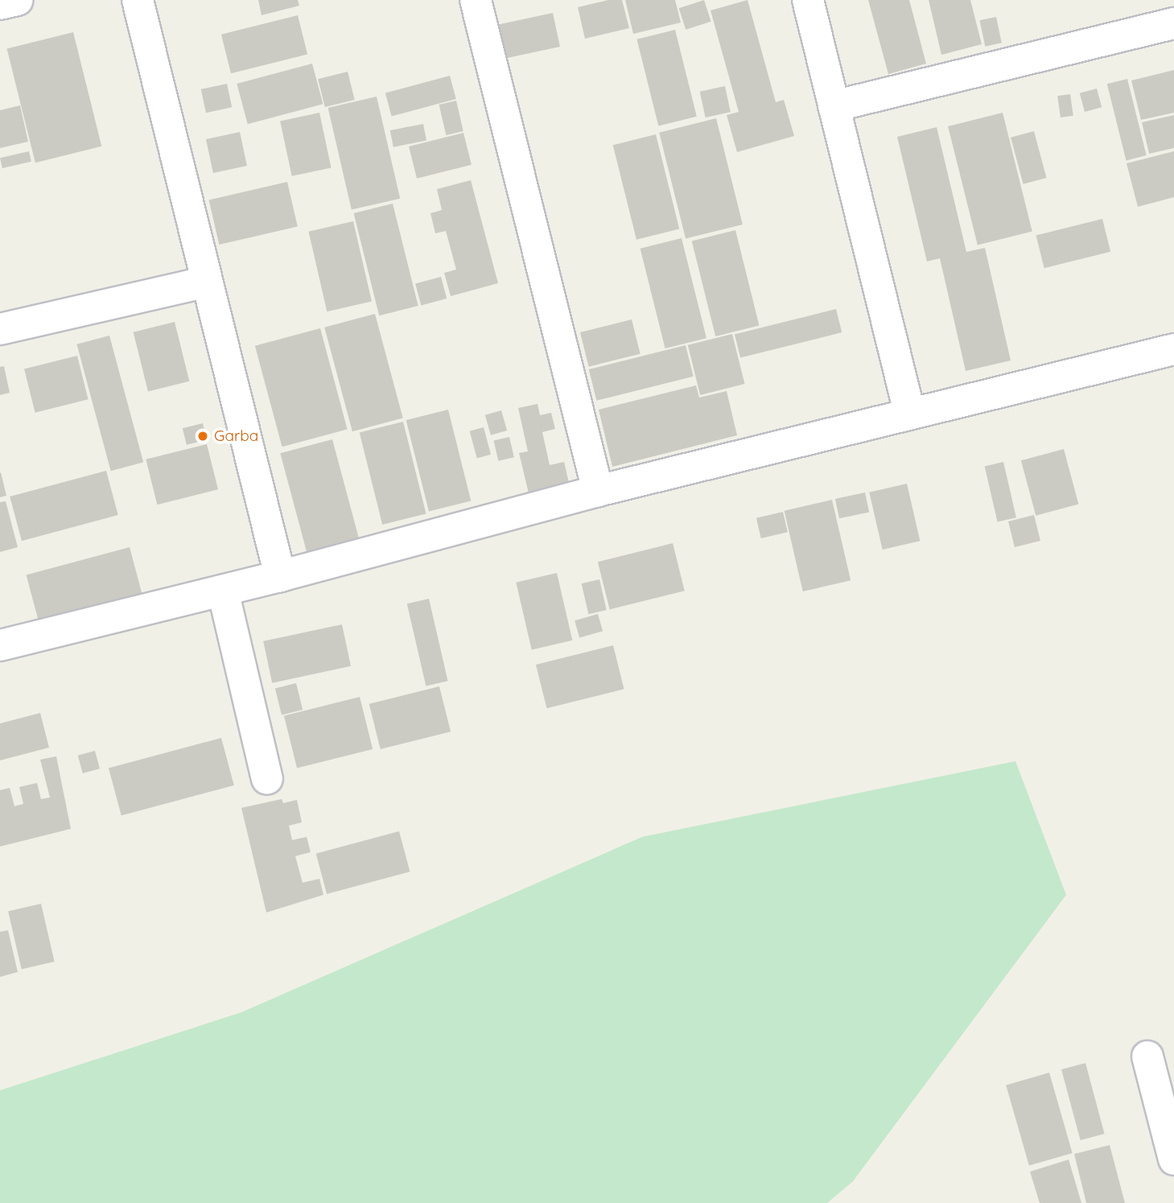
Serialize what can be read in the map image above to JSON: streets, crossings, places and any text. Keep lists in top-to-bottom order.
{
  "places": ["Garba"]
}
